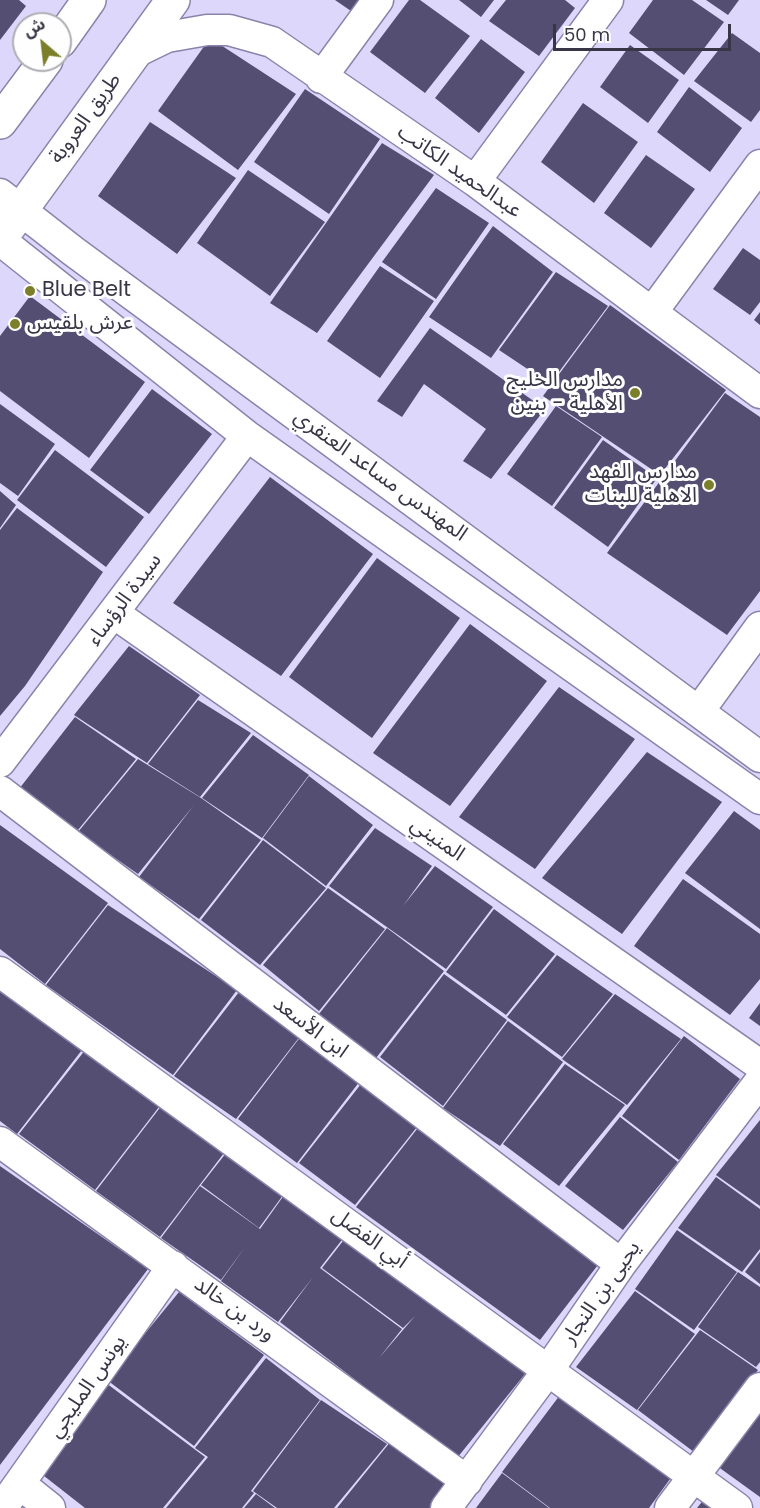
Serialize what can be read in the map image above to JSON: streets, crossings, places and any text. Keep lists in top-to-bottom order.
{
  "streets": {
    "main road": ["طريق العروبة"],
    "street": [
      "عبدالحميد الكاتب",
      "المهندس مساعد العنقري",
      "سيدة الرؤساء",
      "المنيني",
      "ابن الأسعد",
      "أبي الفضل",
      "يحيى بن النجار",
      "ورد بن خالد",
      "يونس المليجي"
    ]
  },
  "crossings": [
    ["طريق العروبة", "عبدالحميد الكاتب"],
    ["طريق العروبة", "المهندس مساعد العنقري"],
    ["المهندس مساعد العنقري", "سيدة الرؤساء"],
    ["سيدة الرؤساء", "المنيني"],
    ["ابن الأسعد", "يحيى بن النجار"],
    ["أبي الفضل", "يحيى بن النجار"],
    ["يحيى بن النجار", "ورد بن خالد"],
    ["ورد بن خالد", "يونس المليجي"]
  ],
  "places": [
    "Blue Belt",
    "عرش بلقيس",
    "مدارس الخليج الأهلية - بنين",
    "مدارس الفهد الاهلية للبنات"
  ],
  "scale_bar": "50 m",
  "north": "top left"
}
